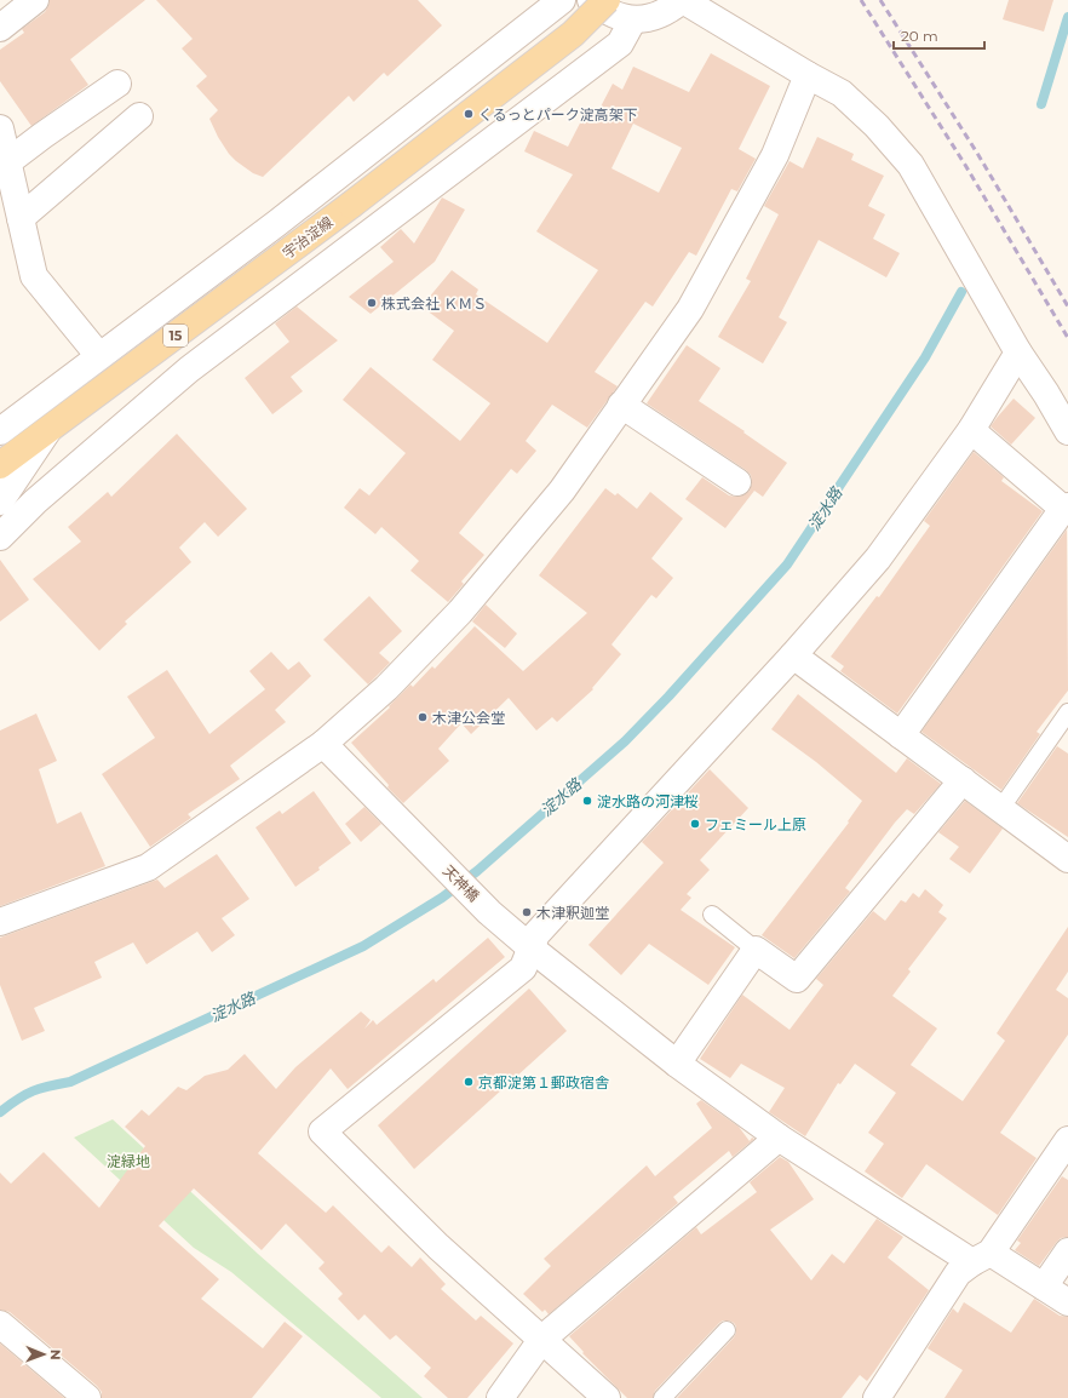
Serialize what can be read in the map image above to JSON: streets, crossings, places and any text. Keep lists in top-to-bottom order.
{
  "streets": {
    "main road": ["宇治淀線", "15"],
    "street": ["天神橋"]
  },
  "water": ["淀水路"],
  "parks": ["淀緑地"],
  "places": [
    "くるっとパーク淀高架下",
    "株式会社 ＫＭＳ",
    "木津公会堂",
    "淀水路の河津桜",
    "フェミール上原",
    "木津釈迦堂",
    "京都淀第１郵政宿舎"
  ],
  "scale_bar": "20 m",
  "north": "right"
}
